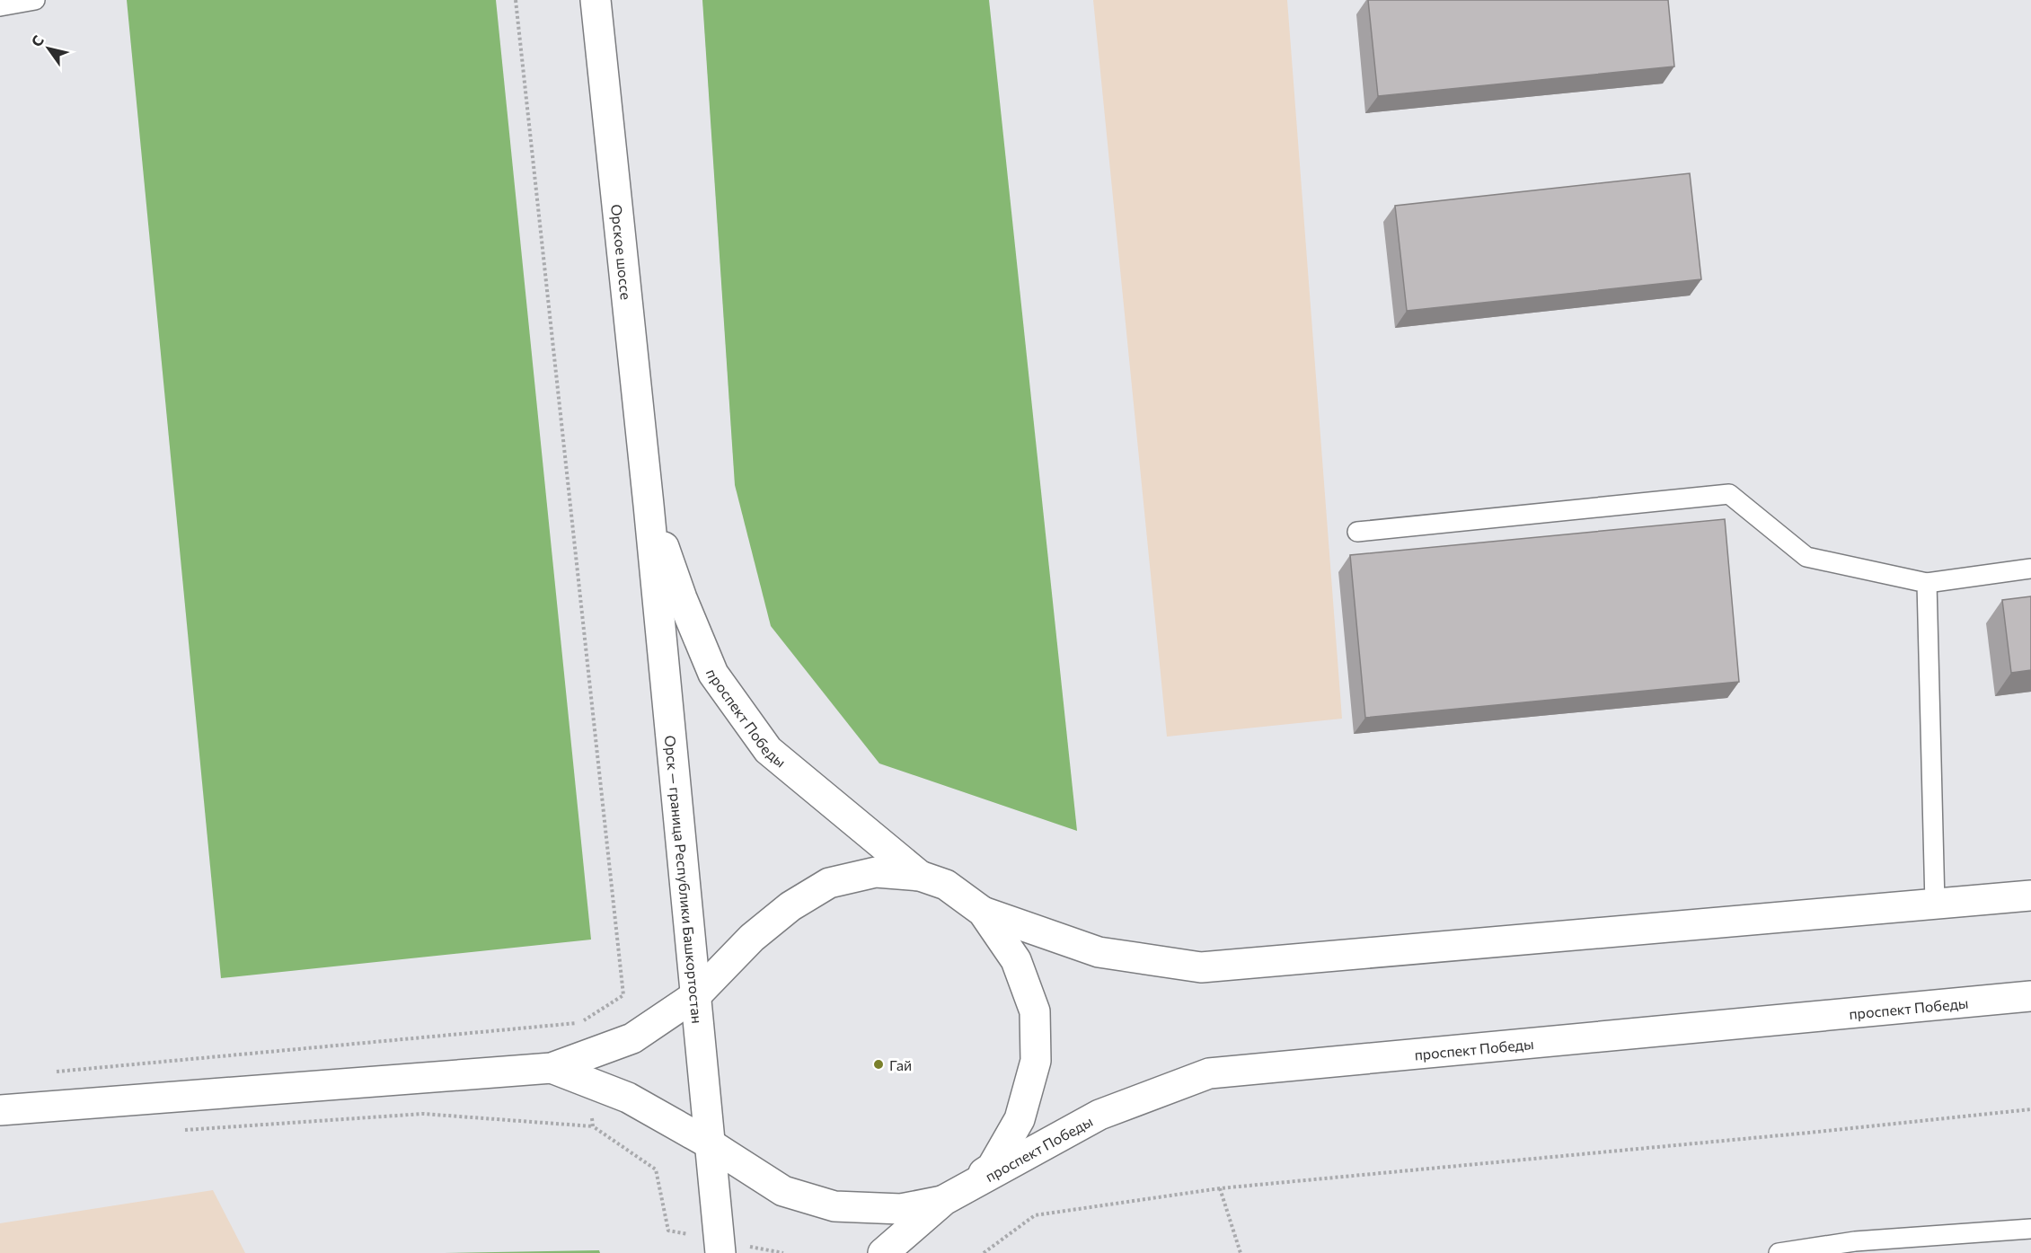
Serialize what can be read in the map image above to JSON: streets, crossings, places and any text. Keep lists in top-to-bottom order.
{
  "streets": {
    "main road": ["Орское шоссе", "проспект Победы", "Орск — граница Республики Башкортостан"]
  },
  "crossings": [
    ["Орское шоссе", "проспект Победы"],
    ["Орское шоссе", "Орск — граница Республики Башкортостан"],
    ["проспект Победы", "Орск — граница Республики Башкортостан"]
  ],
  "places": ["Гай"],
  "north": "top left"
}
